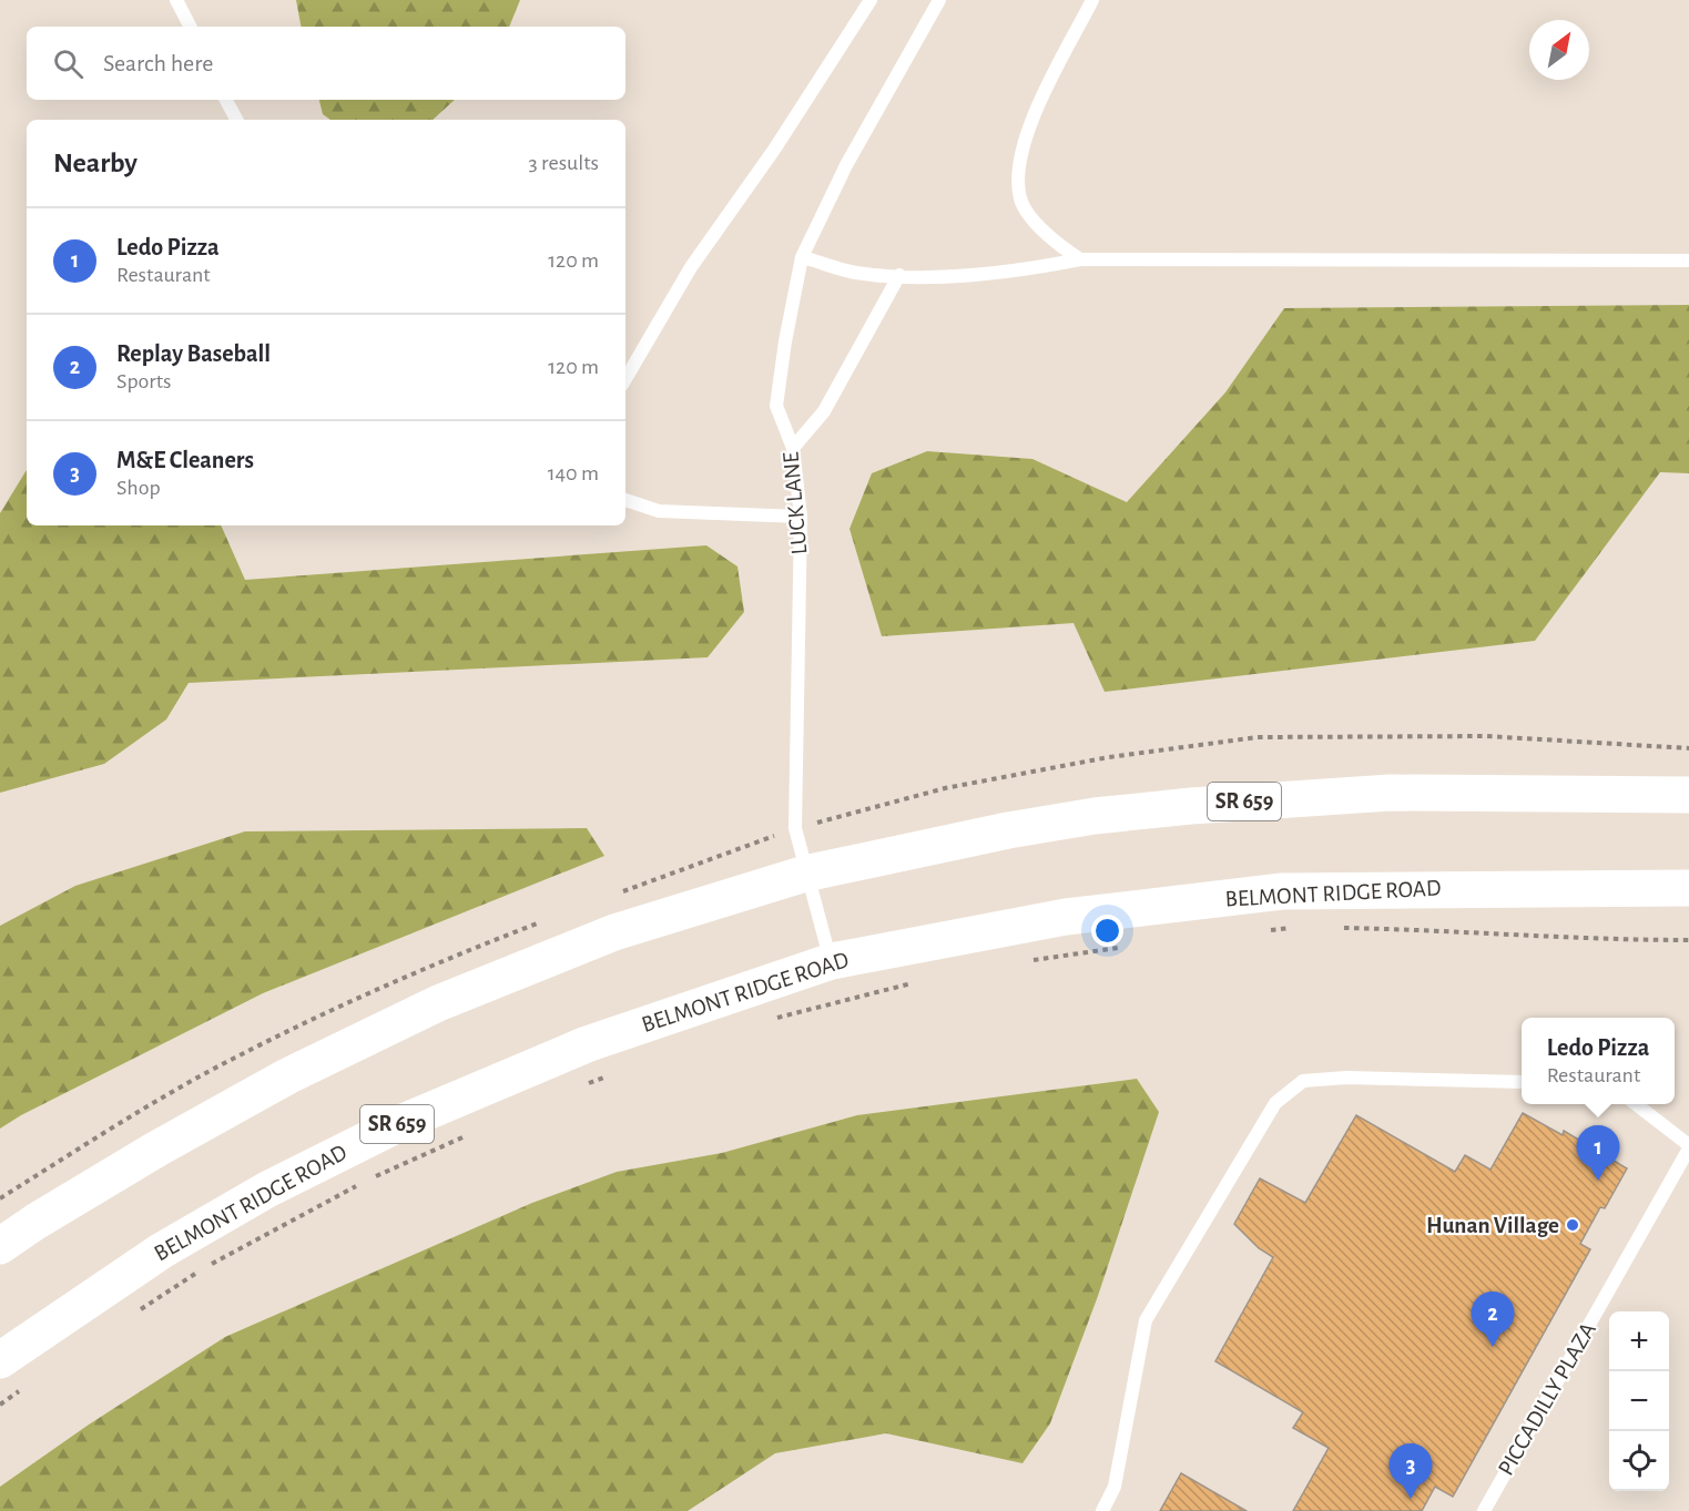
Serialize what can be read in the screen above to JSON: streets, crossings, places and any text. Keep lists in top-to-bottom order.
{
  "streets": {
    "main road": ["SR 659", "BELMONT RIDGE ROAD"],
    "lane": ["LUCK LANE", "PICCADILLY PLAZA"]
  },
  "crossings": [
    ["LUCK LANE", "SR 659"],
    ["LUCK LANE", "BELMONT RIDGE ROAD"]
  ],
  "places": ["Hunan Village"],
  "north": "top right",
  "page": {
    "search": "Search here",
    "heading": ["Nearby", "3 results"],
    "list": [
      {
        "mark": "1",
        "name": "Ledo Pizza",
        "note": "Restaurant",
        "value": "120 m"
      },
      {
        "mark": "2",
        "name": "Replay Baseball",
        "note": "Sports",
        "value": "120 m"
      },
      {
        "mark": "3",
        "name": "M&E Cleaners",
        "note": "Shop",
        "value": "140 m"
      }
    ],
    "popup": ["Ledo Pizza", "Restaurant"],
    "pins": ["1", "2", "3"],
    "map_buttons": ["+", "−"]
  }
}
